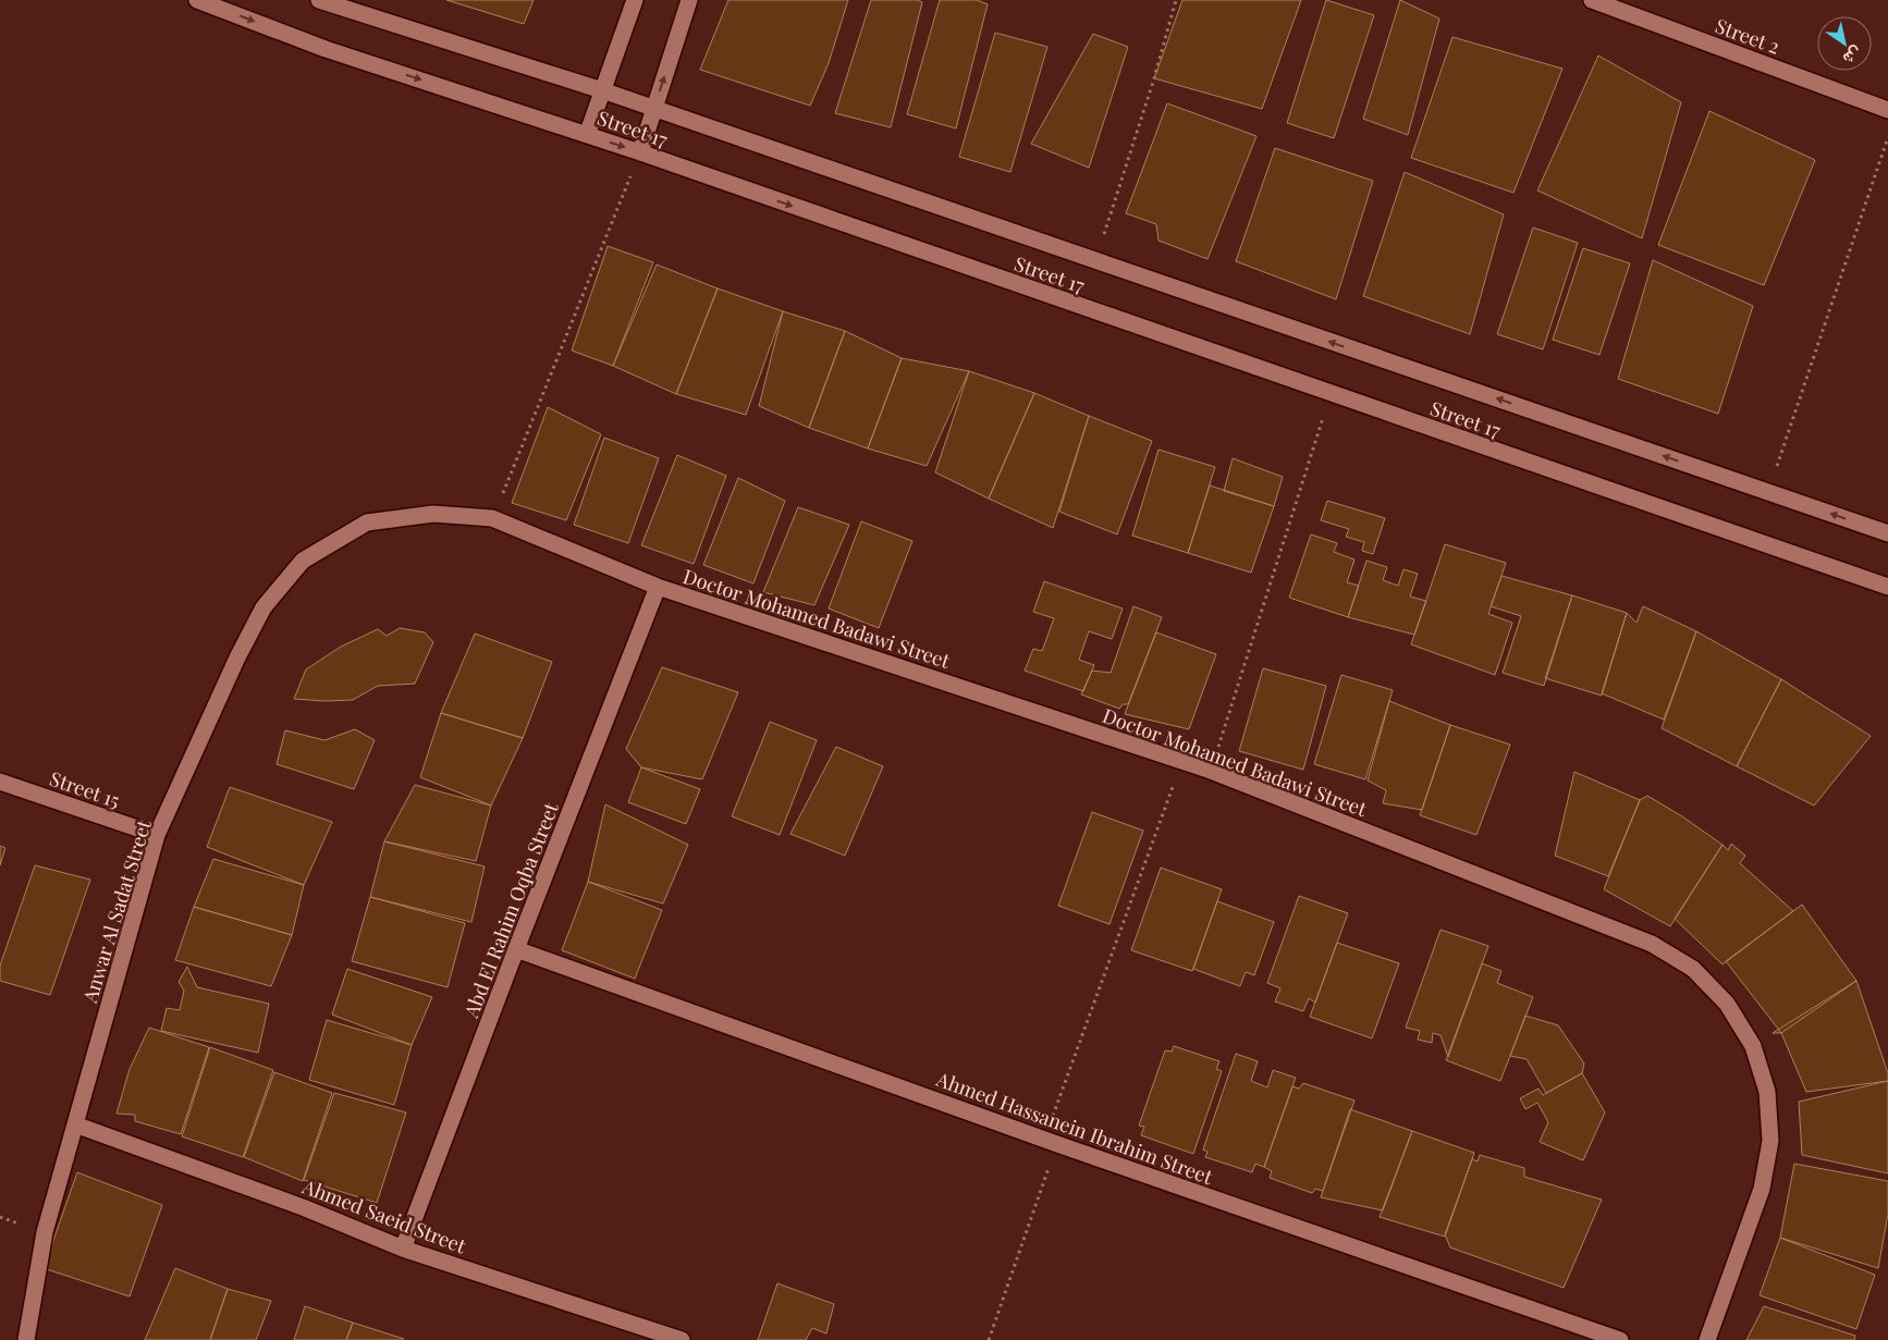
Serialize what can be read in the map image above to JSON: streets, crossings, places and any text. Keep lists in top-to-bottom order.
{
  "streets": {
    "street": [
      "Street 2",
      "Street 17",
      "Doctor Mohamed Badawi Street",
      "Street 15",
      "Abd El Rahim Oqba Street",
      "Anwar Al Sadat Street",
      "Ahmed Hassanein Ibrahim Street",
      "Ahmed Saeid Street"
    ]
  },
  "crossings": [
    ["Doctor Mohamed Badawi Street", "Abd El Rahim Oqba Street"],
    ["Doctor Mohamed Badawi Street", "Anwar Al Sadat Street"],
    ["Street 15", "Anwar Al Sadat Street"],
    ["Abd El Rahim Oqba Street", "Ahmed Hassanein Ibrahim Street"],
    ["Abd El Rahim Oqba Street", "Ahmed Saeid Street"],
    ["Anwar Al Sadat Street", "Ahmed Saeid Street"]
  ],
  "north": "bottom right"
}
